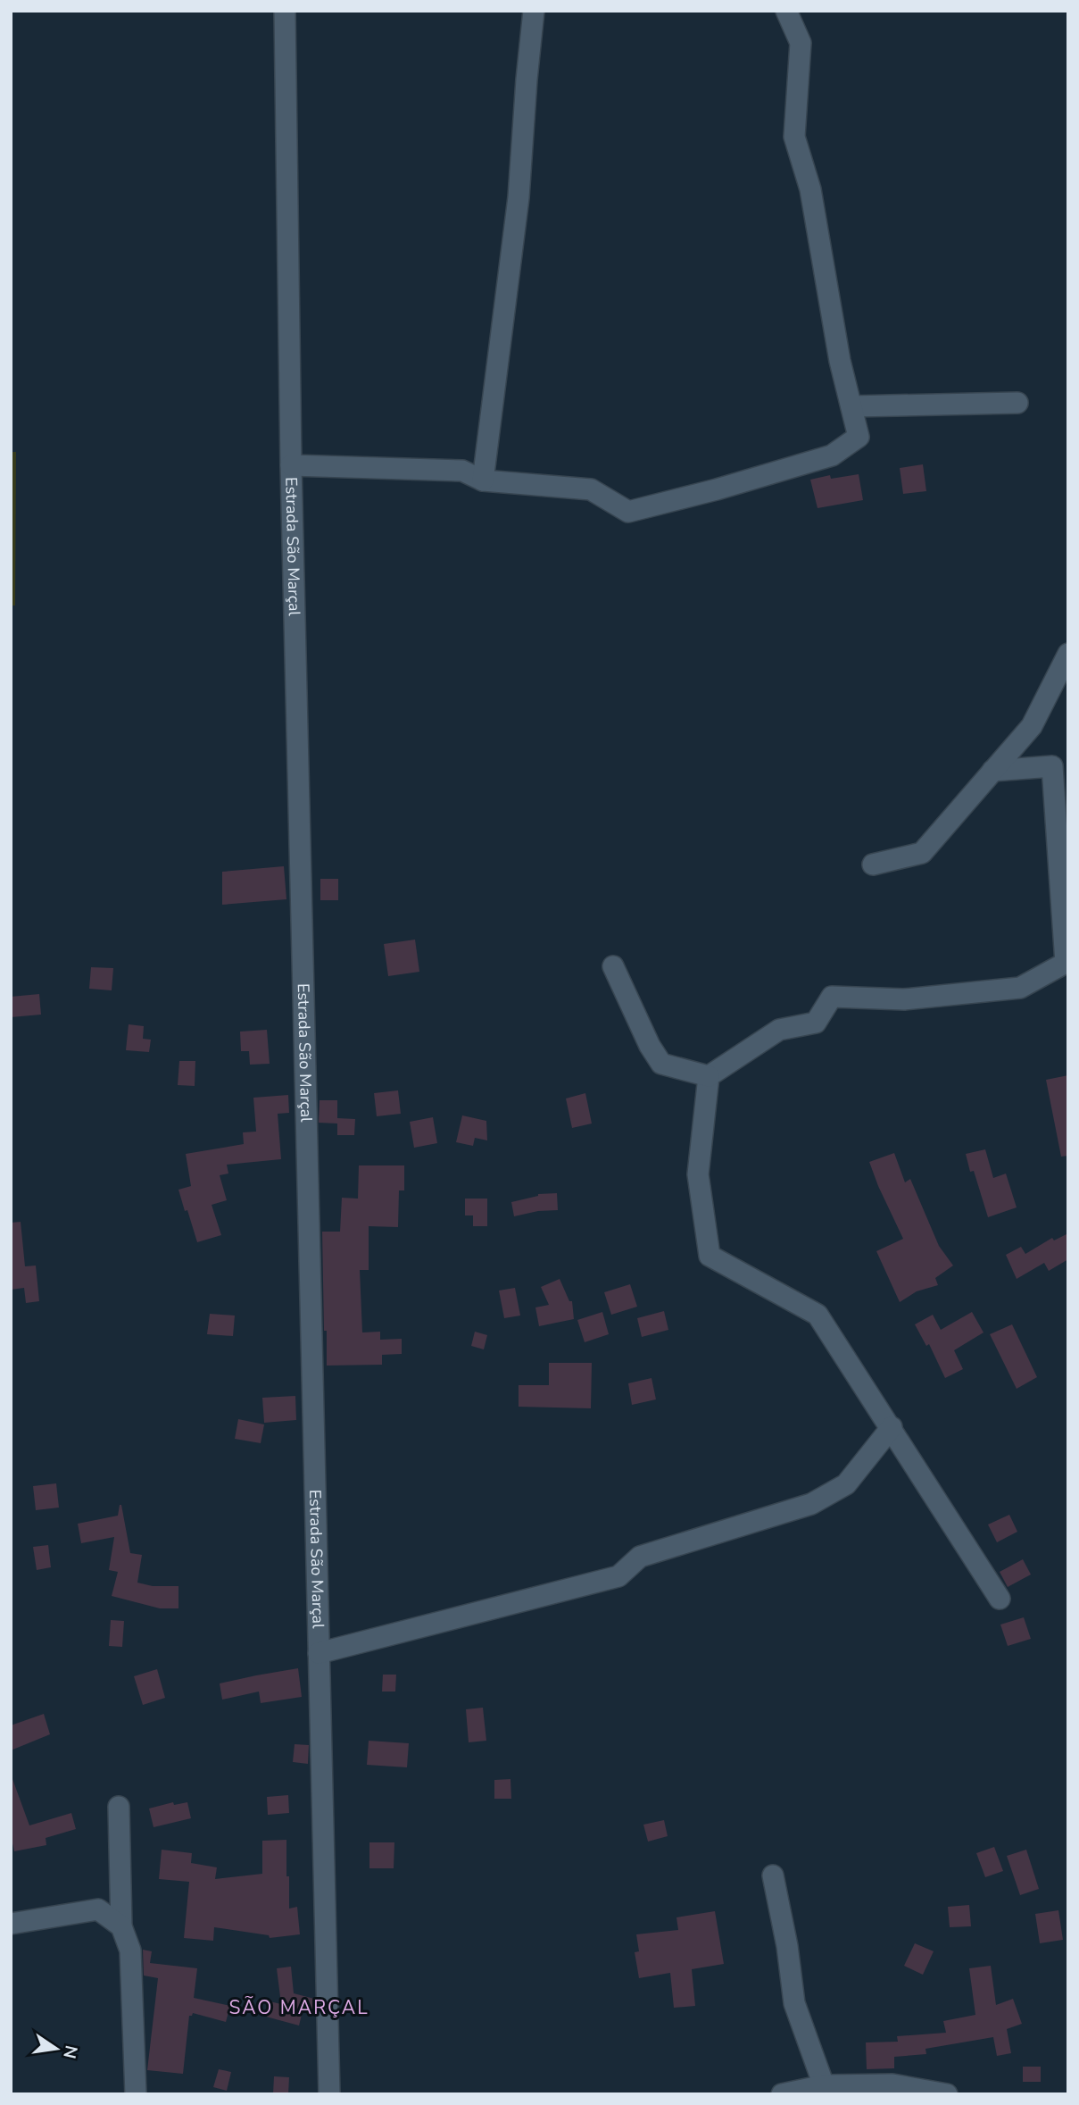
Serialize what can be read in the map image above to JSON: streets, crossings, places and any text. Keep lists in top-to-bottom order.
{
  "streets": {
    "street": ["Estrada São Marçal"]
  },
  "districts": ["SÃO MARÇAL"],
  "north": "right"
}
